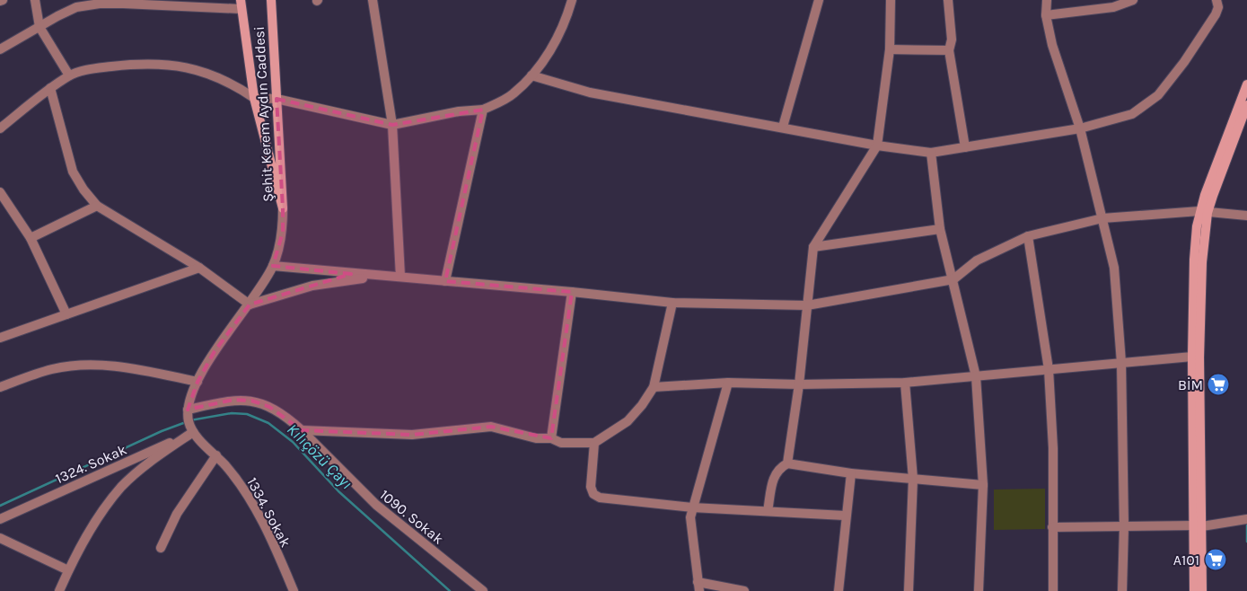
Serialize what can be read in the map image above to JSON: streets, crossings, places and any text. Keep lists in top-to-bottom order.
{
  "streets": {
    "main road": ["Şehit Kerem Aydın Caddesi"],
    "street": ["1324. Sokak", "1334. Sokak", "1090. Sokak"]
  },
  "crossings": [
    ["1324. Sokak", "1334. Sokak"]
  ],
  "water": ["Kılıçözü Çayı"],
  "places": {
    "supermarket": ["BİM", "A101"]
  }
}
